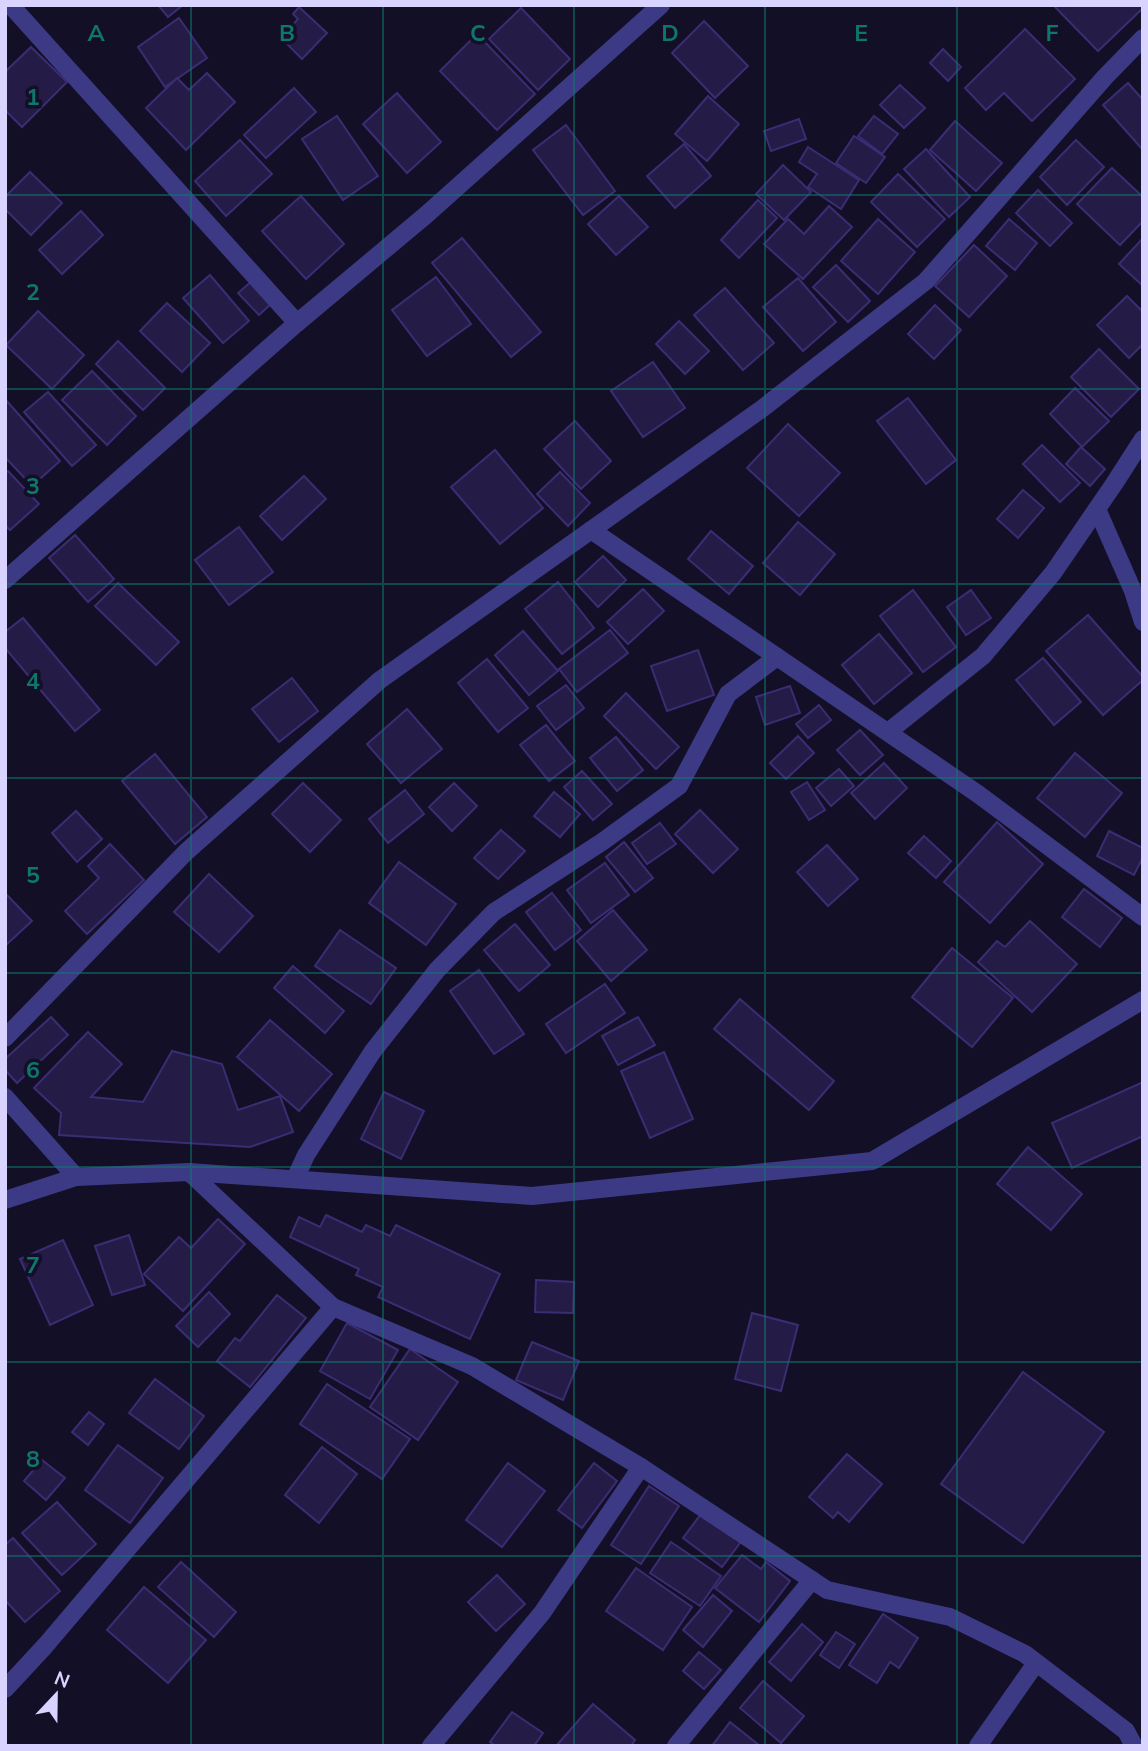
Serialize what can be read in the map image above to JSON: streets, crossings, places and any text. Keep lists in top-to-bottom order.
{
  "north": "top",
  "grid": {
    "columns": [
      "A",
      "B",
      "C",
      "D",
      "E",
      "F"
    ],
    "rows": [
      "1",
      "2",
      "3",
      "4",
      "5",
      "6",
      "7",
      "8"
    ]
  }
}
